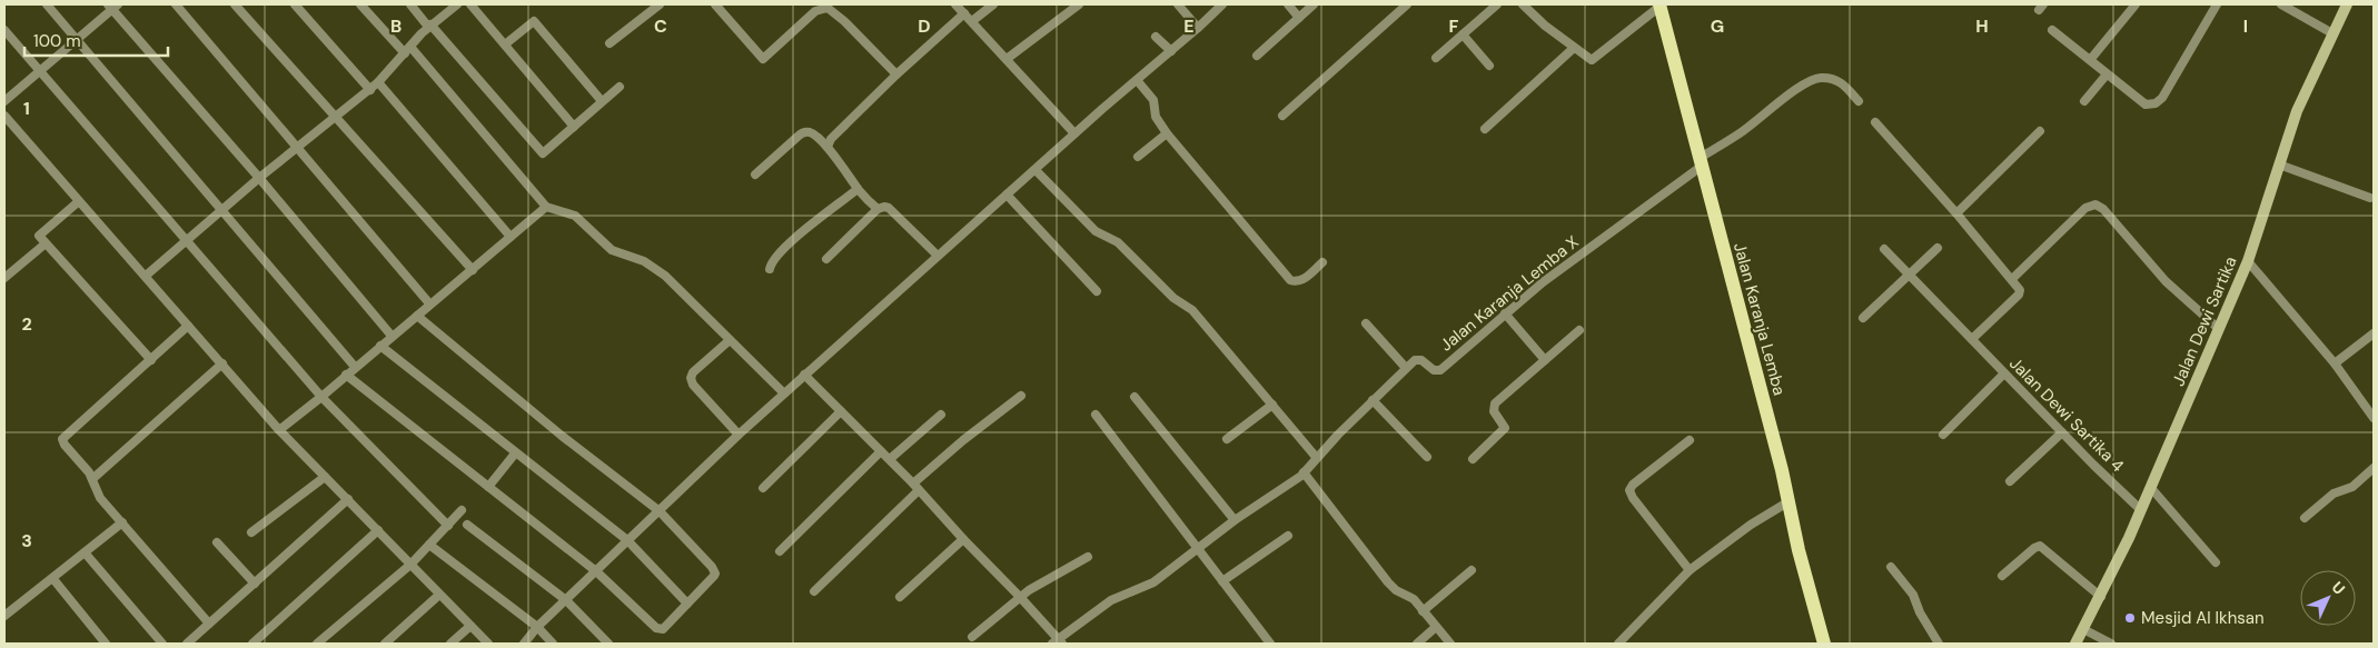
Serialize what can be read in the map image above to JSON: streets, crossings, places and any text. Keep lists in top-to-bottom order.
{
  "streets": {
    "main road": ["Jalan Karanja Lemba", "Jalan Dewi Sartika"],
    "street": ["Jalan Karanja Lemba X", "Jalan Dewi Sartika 4"]
  },
  "crossings": [
    ["Jalan Karanja Lemba X", "Jalan Karanja Lemba"],
    ["Jalan Dewi Sartika", "Jalan Dewi Sartika 4"]
  ],
  "places": ["Mesjid Al Ikhsan"],
  "scale_bar": "100 m",
  "north": "top right",
  "grid": {
    "columns": [
      "B",
      "C",
      "D",
      "E",
      "F",
      "G",
      "H",
      "I"
    ],
    "rows": ["1", "2", "3"]
  }
}
